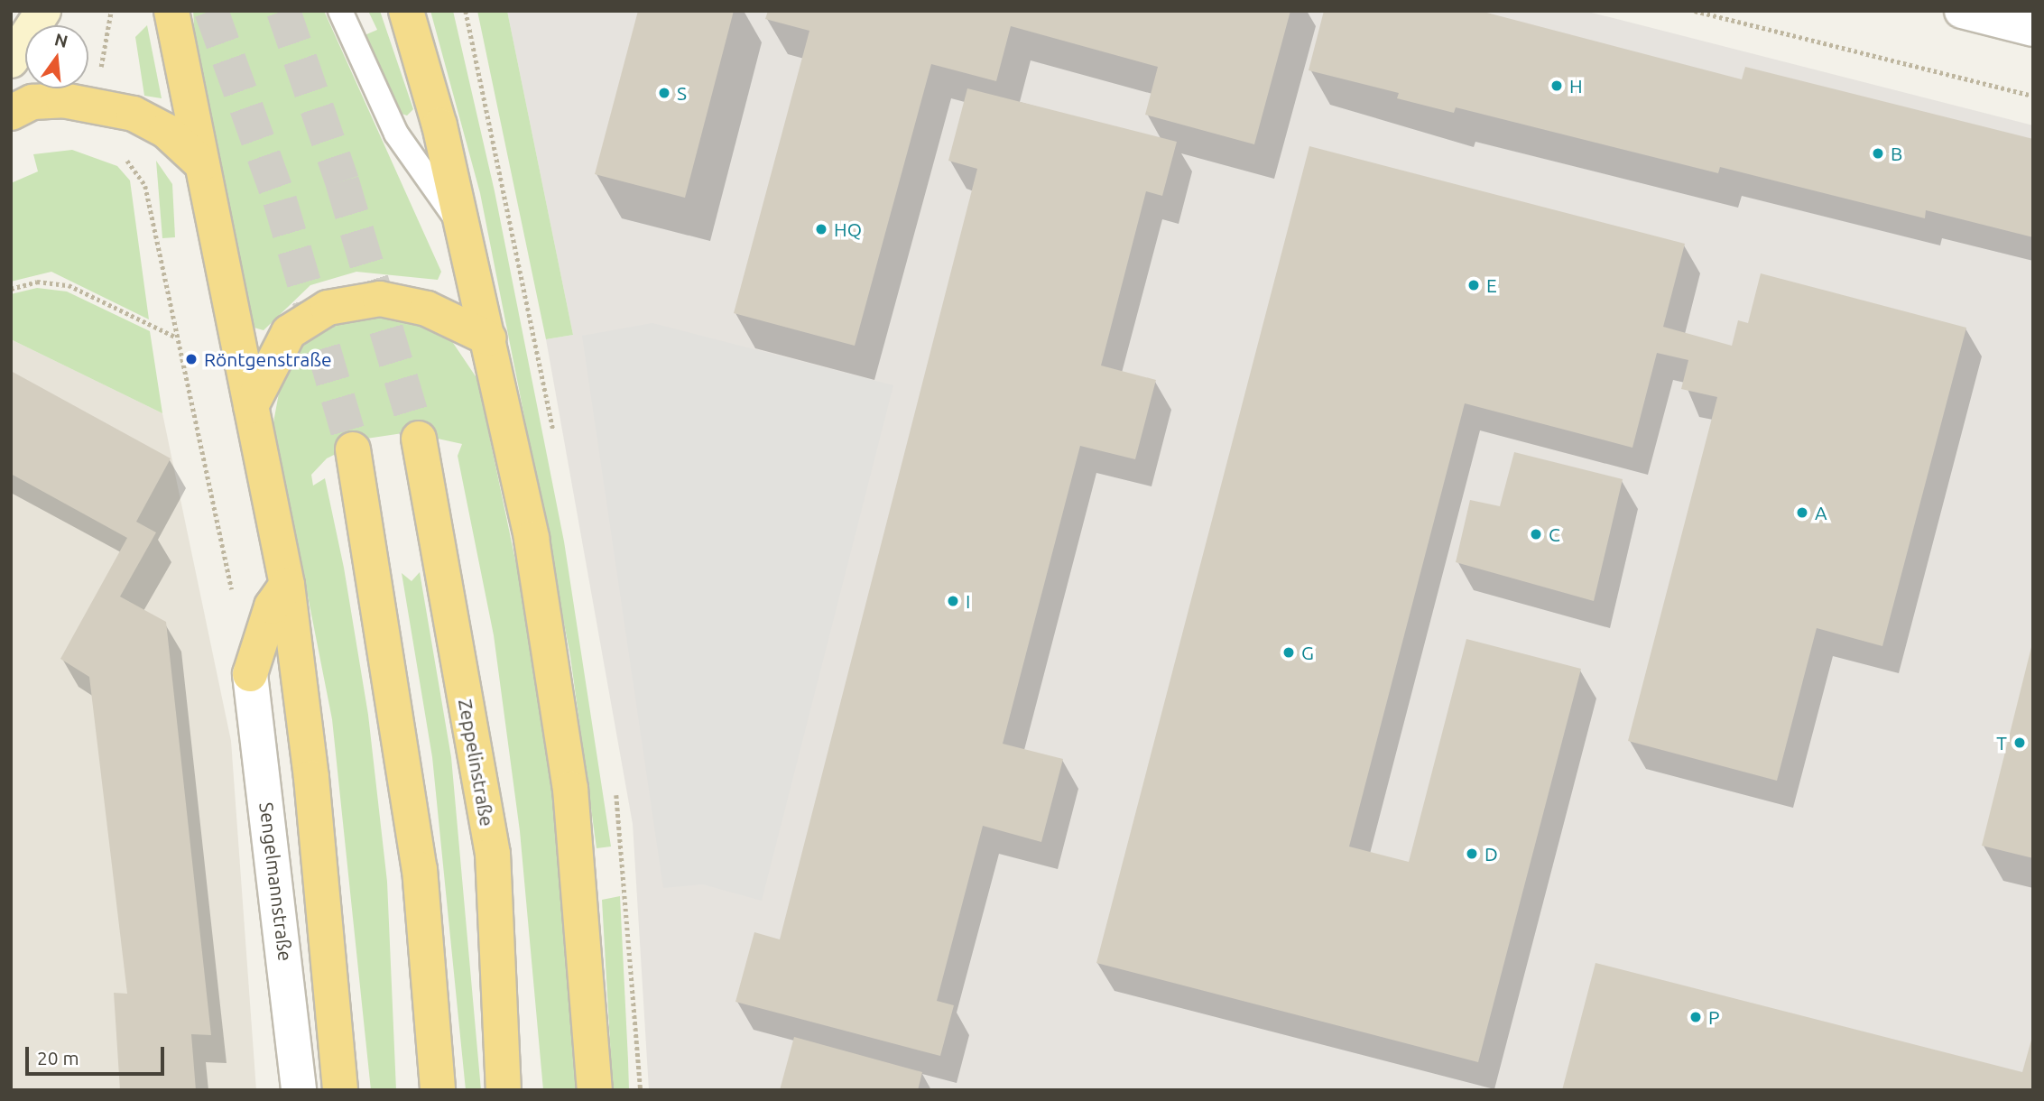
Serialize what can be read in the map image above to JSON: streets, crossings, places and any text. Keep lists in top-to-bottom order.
{
  "streets": {
    "highway": ["Zeppelinstraße"],
    "street": ["Sengelmannstraße"]
  },
  "places": [
    "H",
    "S",
    "B",
    "HQ",
    "E",
    "Röntgenstraße",
    "A",
    "C",
    "I",
    "G",
    "T",
    "D",
    "P"
  ],
  "scale_bar": "20 m",
  "north": "top"
}
